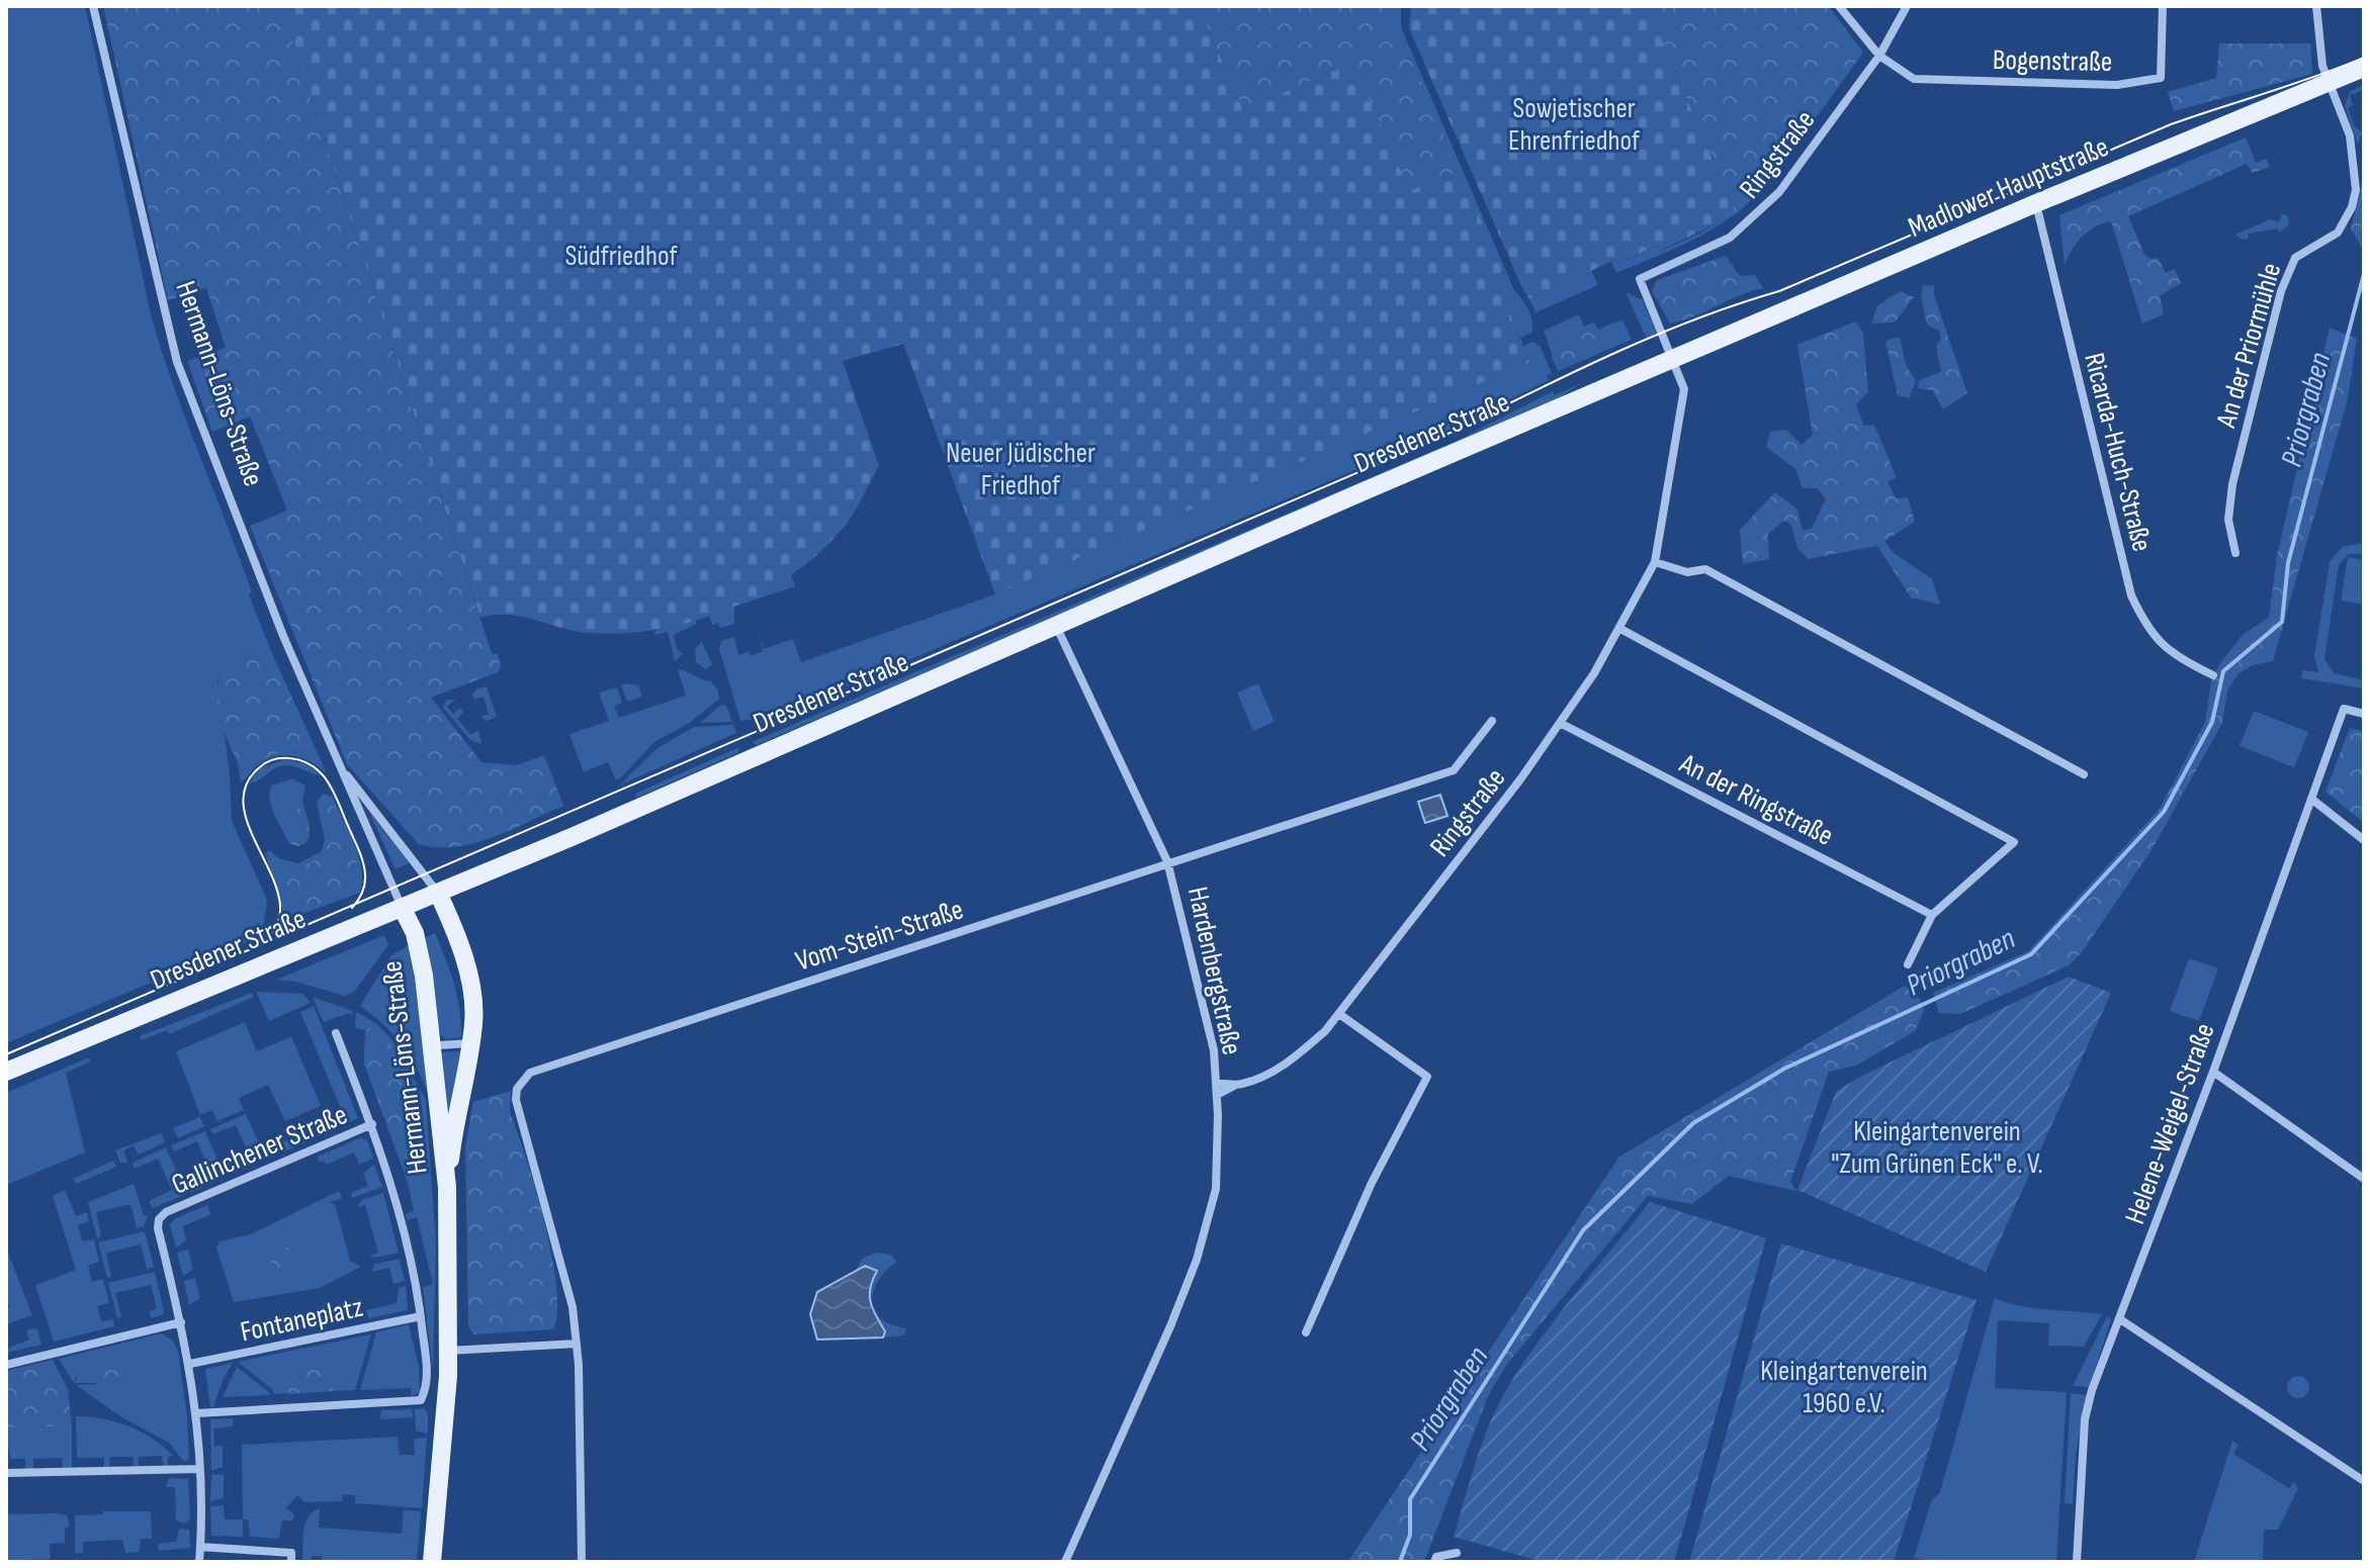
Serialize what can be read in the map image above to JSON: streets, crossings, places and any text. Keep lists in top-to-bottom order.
{
  "streets": {
    "main road": ["Madlower Hauptstraße", "Hermann-Löns-Straße", "Dresdener Straße"],
    "street": [
      "Bogenstraße",
      "Ringstraße",
      "An der Priormühle",
      "Ricarda-Huch-Straße",
      "An der Ringstraße",
      "Vom-Stein-Straße",
      "Hardenbergstraße",
      "Helene-Weigel-Straße",
      "Gallinchener Straße",
      "Fontaneplatz"
    ]
  },
  "crossings": [
    ["Bogenstraße", "Ringstraße"],
    ["Ringstraße", "Madlower Hauptstraße"],
    ["Ringstraße", "Dresdener Straße"],
    ["Ringstraße", "An der Ringstraße"],
    ["Ringstraße", "Hardenbergstraße"],
    ["Madlower Hauptstraße", "An der Priormühle"],
    ["Madlower Hauptstraße", "Dresdener Straße"],
    ["Madlower Hauptstraße", "Ricarda-Huch-Straße"],
    ["Hermann-Löns-Straße", "Dresdener Straße"],
    ["Hermann-Löns-Straße", "Gallinchener Straße"],
    ["Hermann-Löns-Straße", "Fontaneplatz"],
    ["Dresdener Straße", "Hardenbergstraße"],
    ["Vom-Stein-Straße", "Hardenbergstraße"],
    ["Gallinchener Straße", "Fontaneplatz"]
  ],
  "water": ["Priorgraben"],
  "parks": [
    "Sowjetischer Ehrenfriedhof",
    "Südfriedhof",
    "Neuer Jüdischer Friedhof",
    "Kleingartenverein \"Zum Grünen Eck\" e. V.",
    "Kleingartenverein 1960 e.V."
  ]
}
